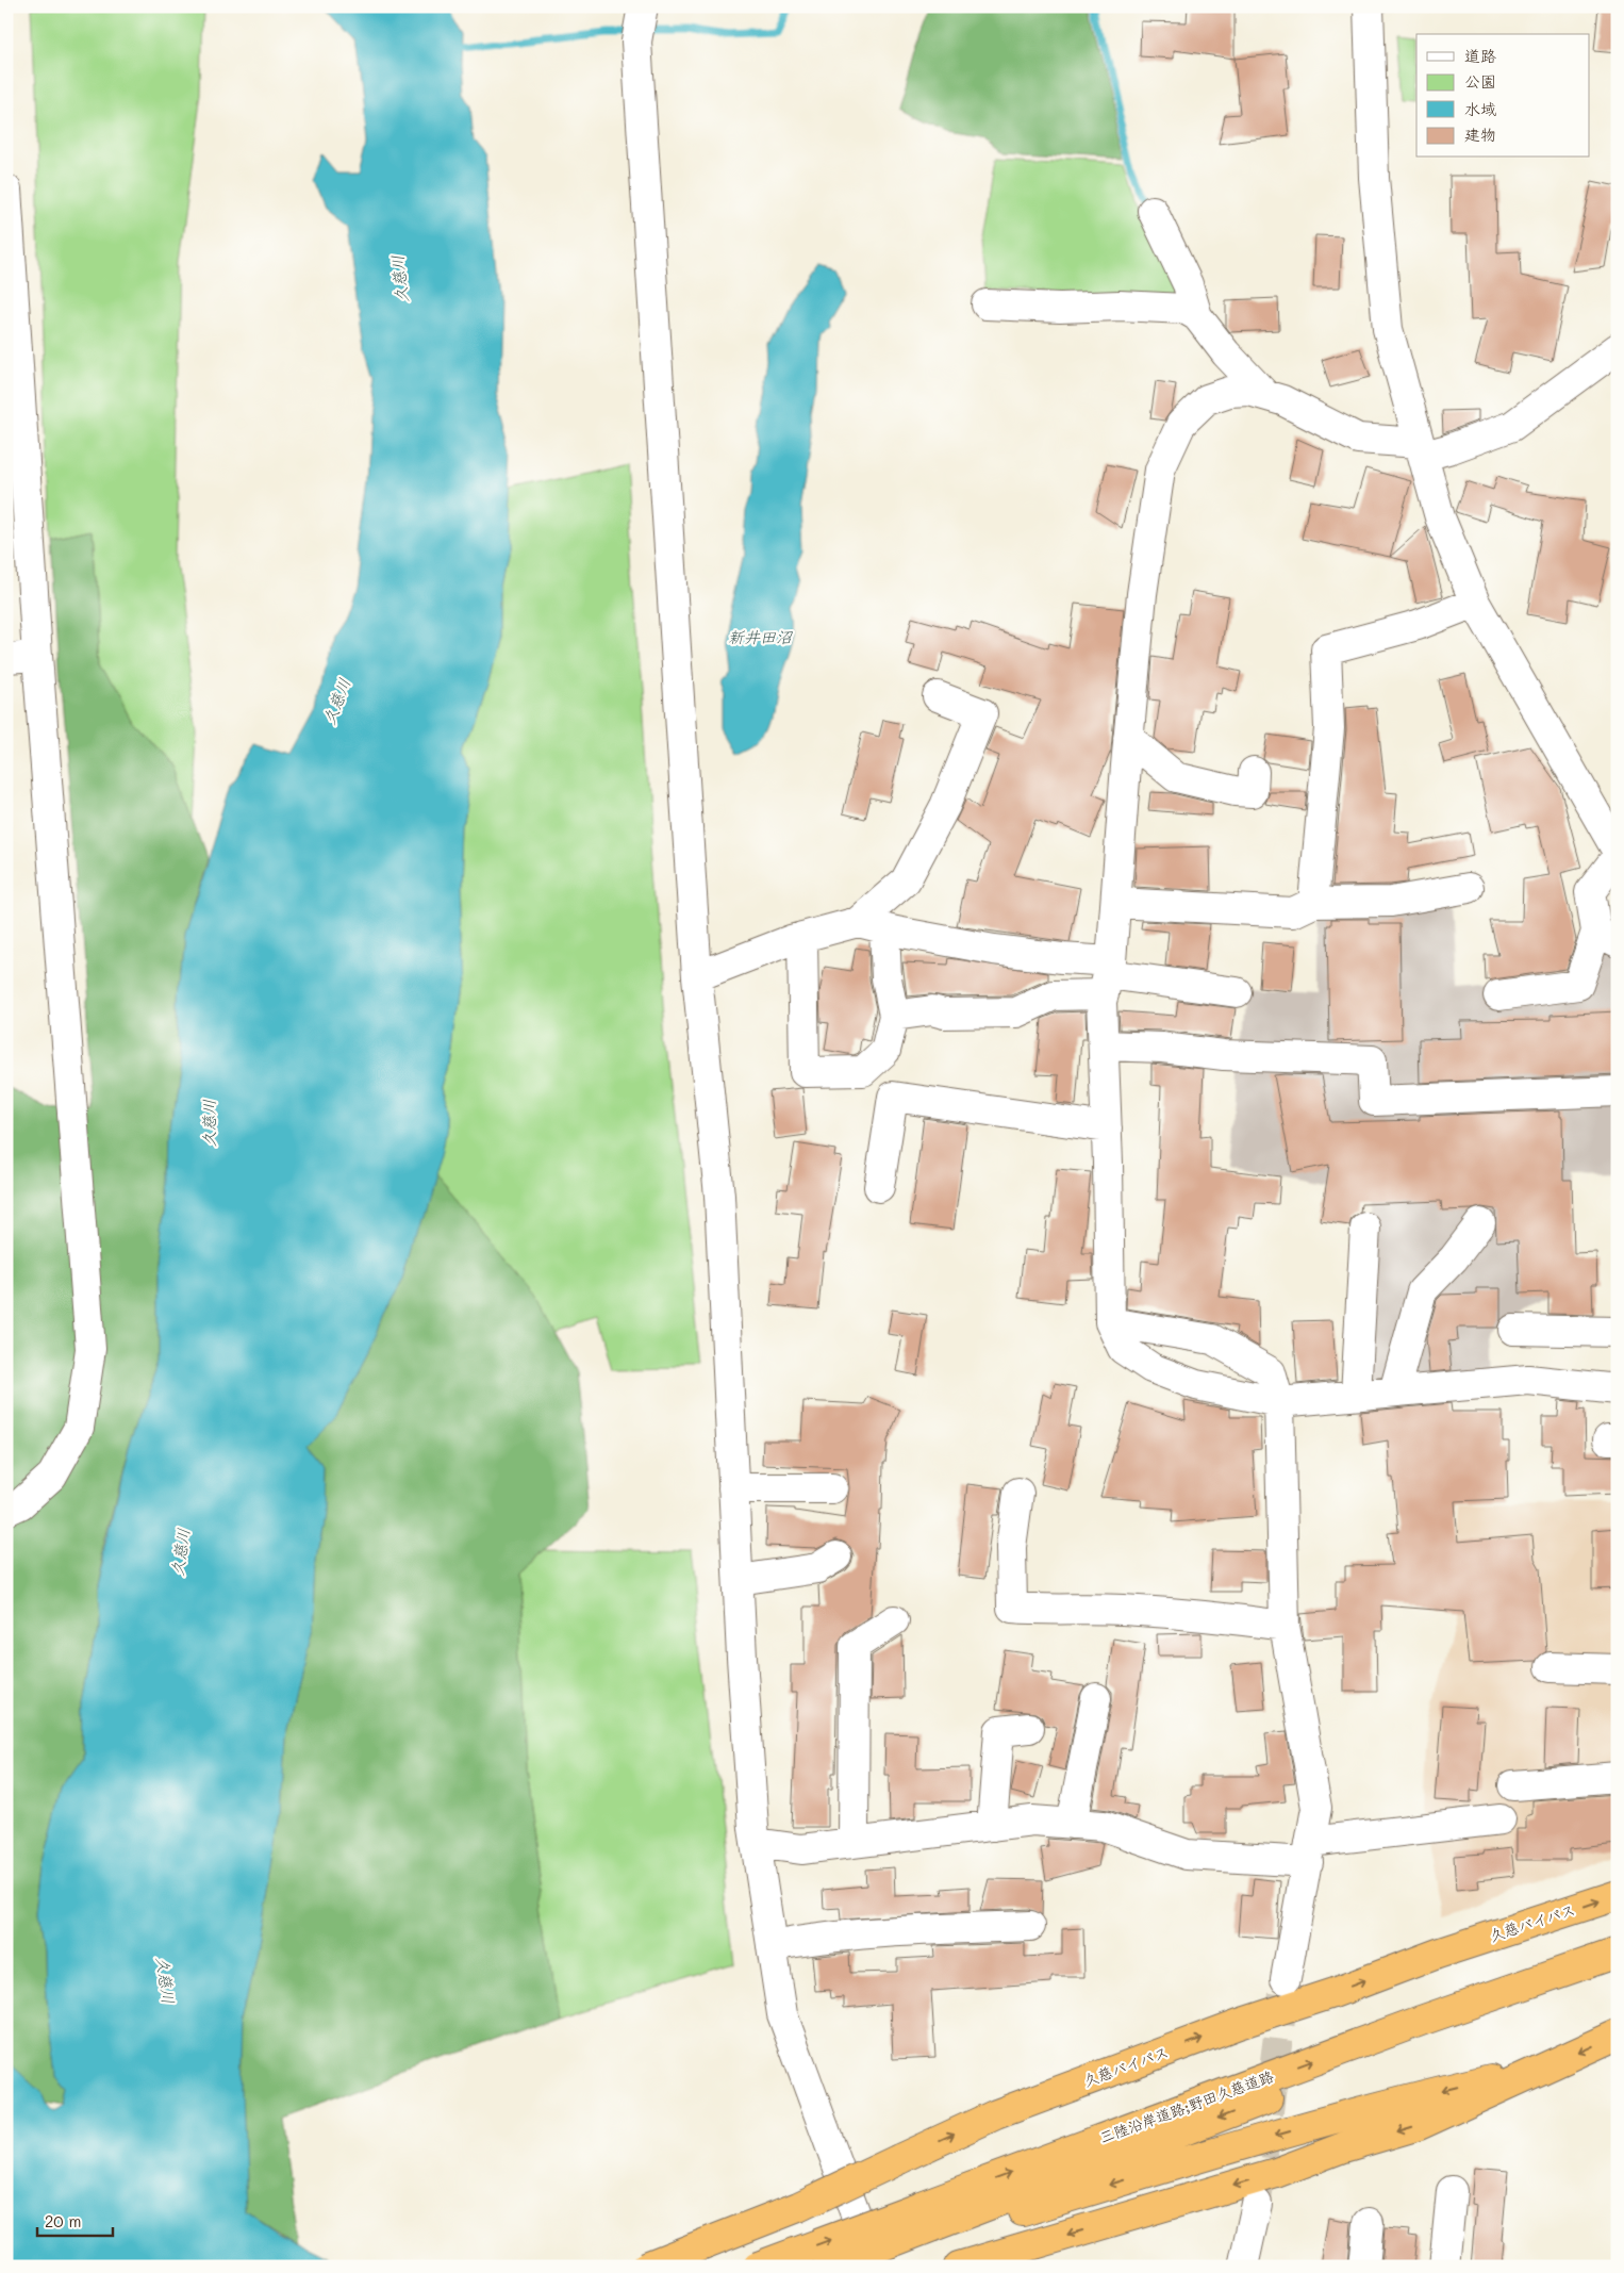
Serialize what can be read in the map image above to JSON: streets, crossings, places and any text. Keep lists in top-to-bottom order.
{
  "streets": {
    "highway": ["久慈バイパス", "三陸沿岸道路;野田久慈道路"]
  },
  "water": ["久慈川", "新井田沼"],
  "legend": [
    "道路",
    "公園",
    "水域",
    "建物"
  ],
  "scale_bar": "20 m"
}
